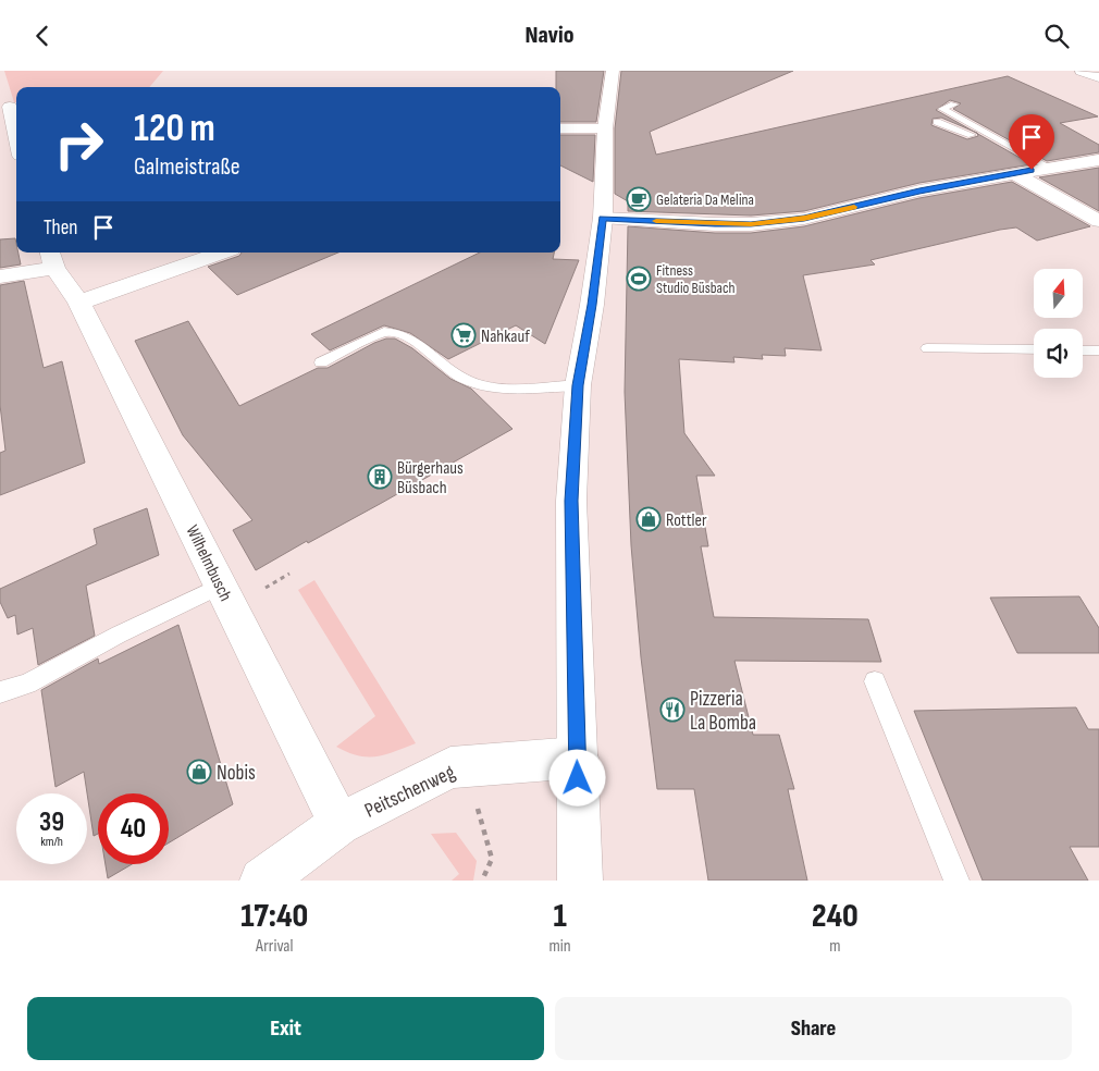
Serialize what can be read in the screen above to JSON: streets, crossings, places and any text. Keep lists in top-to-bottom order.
{
  "streets": {
    "street": ["Wilhelmbusch", "Peitschenweg"]
  },
  "crossings": [
    ["Wilhelmbusch", "Peitschenweg"]
  ],
  "places": {
    "cafe": ["Gelateria Da Melina"],
    "sports": ["Fitness Studio Büsbach"],
    "supermarket": ["Nahkauf"],
    "building": ["Bürgerhaus Büsbach"],
    "shop": ["Rottler", "Nobis"],
    "restaurant": ["Pizzeria La Bomba"]
  },
  "north": "top",
  "page": {
    "header": "Navio",
    "turn": ["120 m", "Galmeistraße"],
    "then": "Then",
    "speed": "39 km/h",
    "limit": "40",
    "eta": [
      "17:40",
      "Arrival",
      "1",
      "min",
      "240",
      "m"
    ],
    "buttons": ["Exit", "Share"]
  }
}
